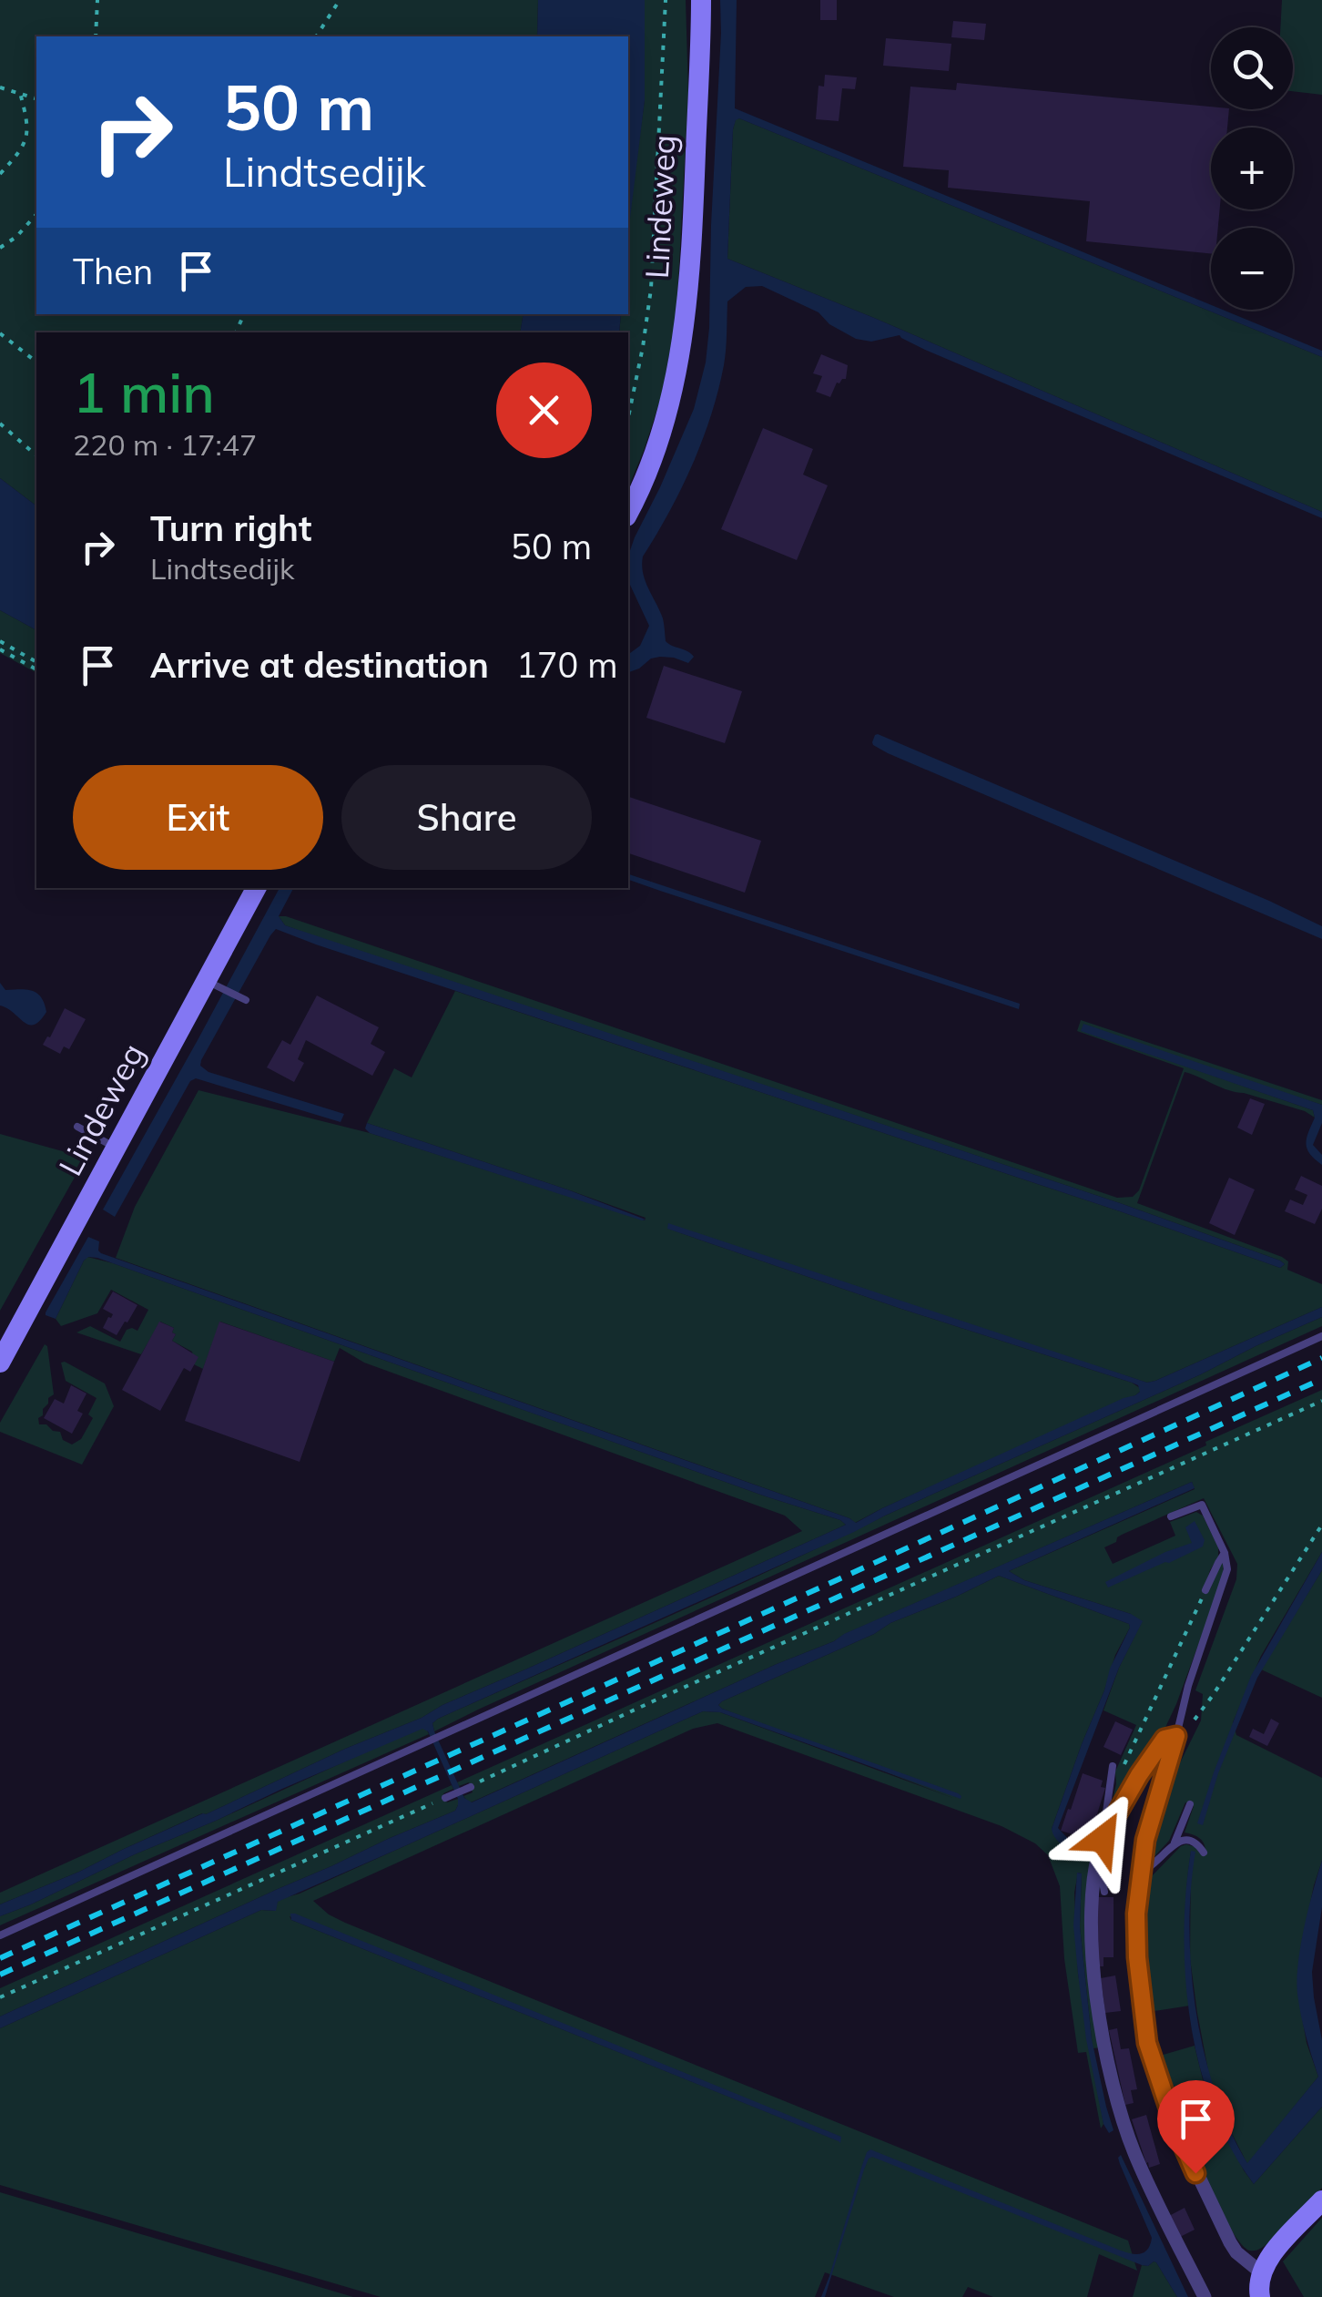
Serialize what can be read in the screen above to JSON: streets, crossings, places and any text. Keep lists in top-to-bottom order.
{
  "streets": {
    "main road": ["Lindeweg"]
  },
  "page": {
    "map_buttons": ["+", "−"],
    "turn": ["50 m", "Lindtsedijk"],
    "then": "Then",
    "heading": ["1 min", "220 m · 17:47"],
    "list": [
      {
        "name": "Turn right",
        "note": "Lindtsedijk",
        "value": "50 m"
      },
      {
        "name": "Arrive at destination",
        "value": "170 m"
      }
    ],
    "buttons": ["Exit", "Share"]
  }
}
